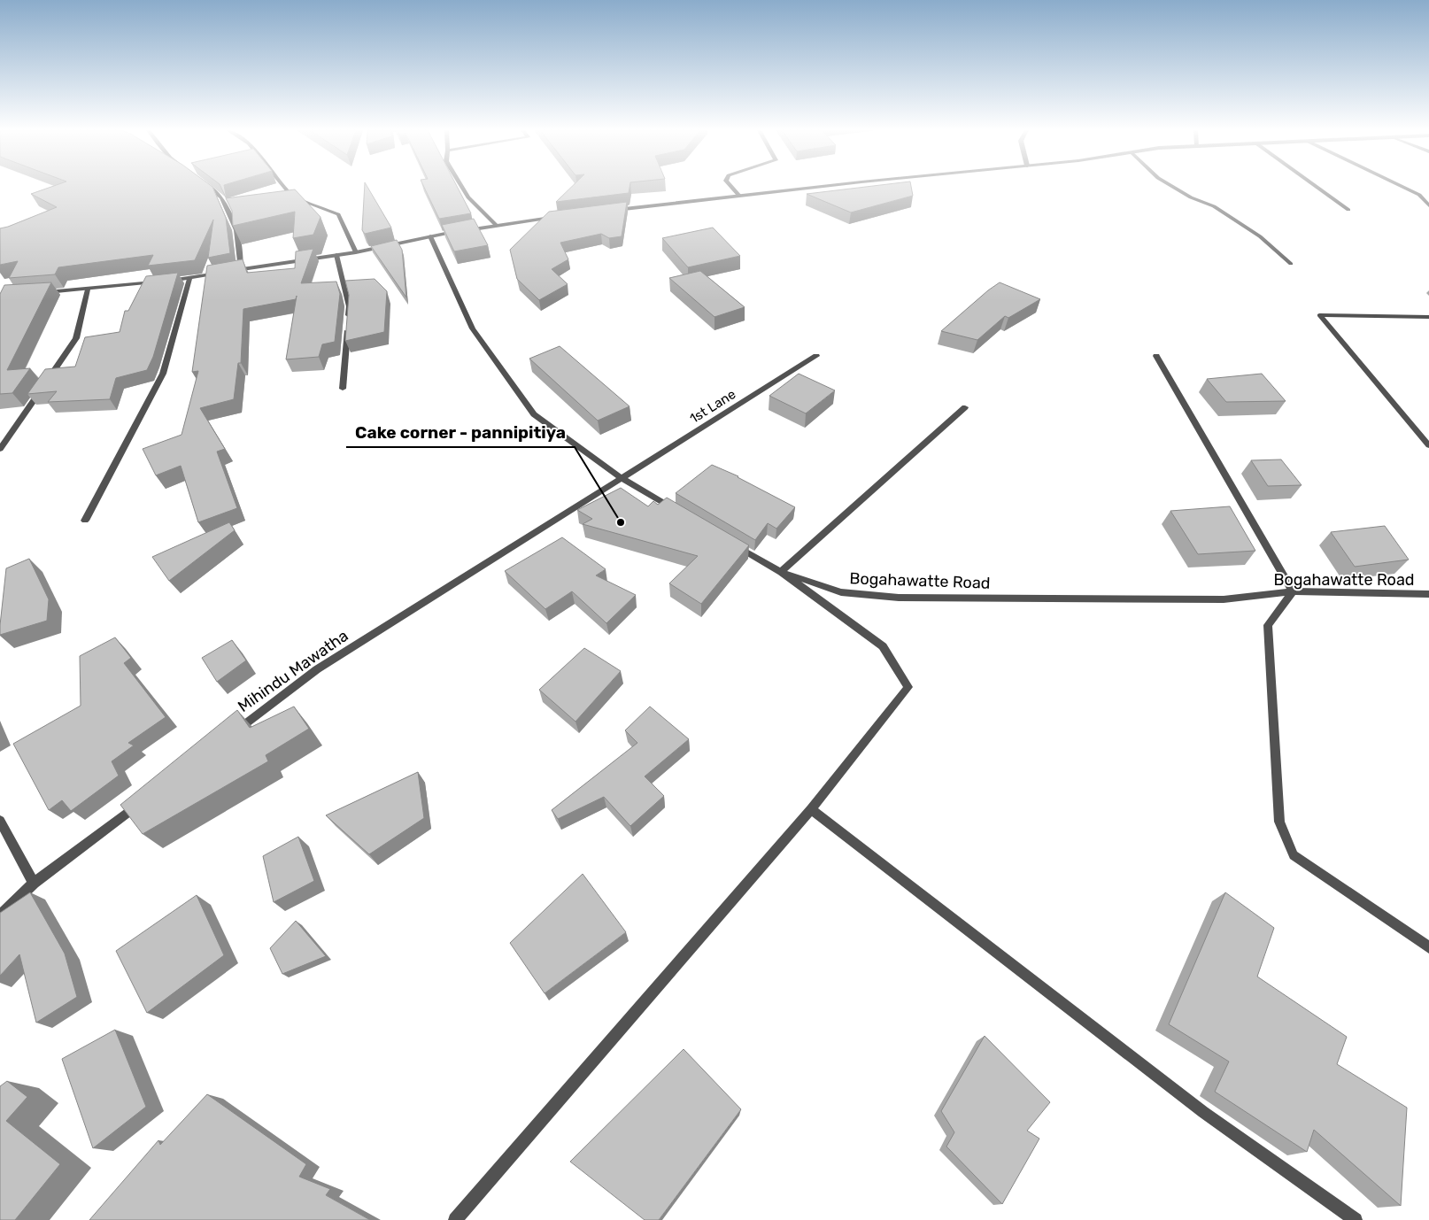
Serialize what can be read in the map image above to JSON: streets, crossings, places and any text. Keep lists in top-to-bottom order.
{
  "streets": {
    "street": ["1st Lane", "Bogahawatte Road", "Mihindu Mawatha"]
  },
  "crossings": [
    ["1st Lane", "Mihindu Mawatha"]
  ],
  "places": ["Cake corner - pannipitiya"]
}
